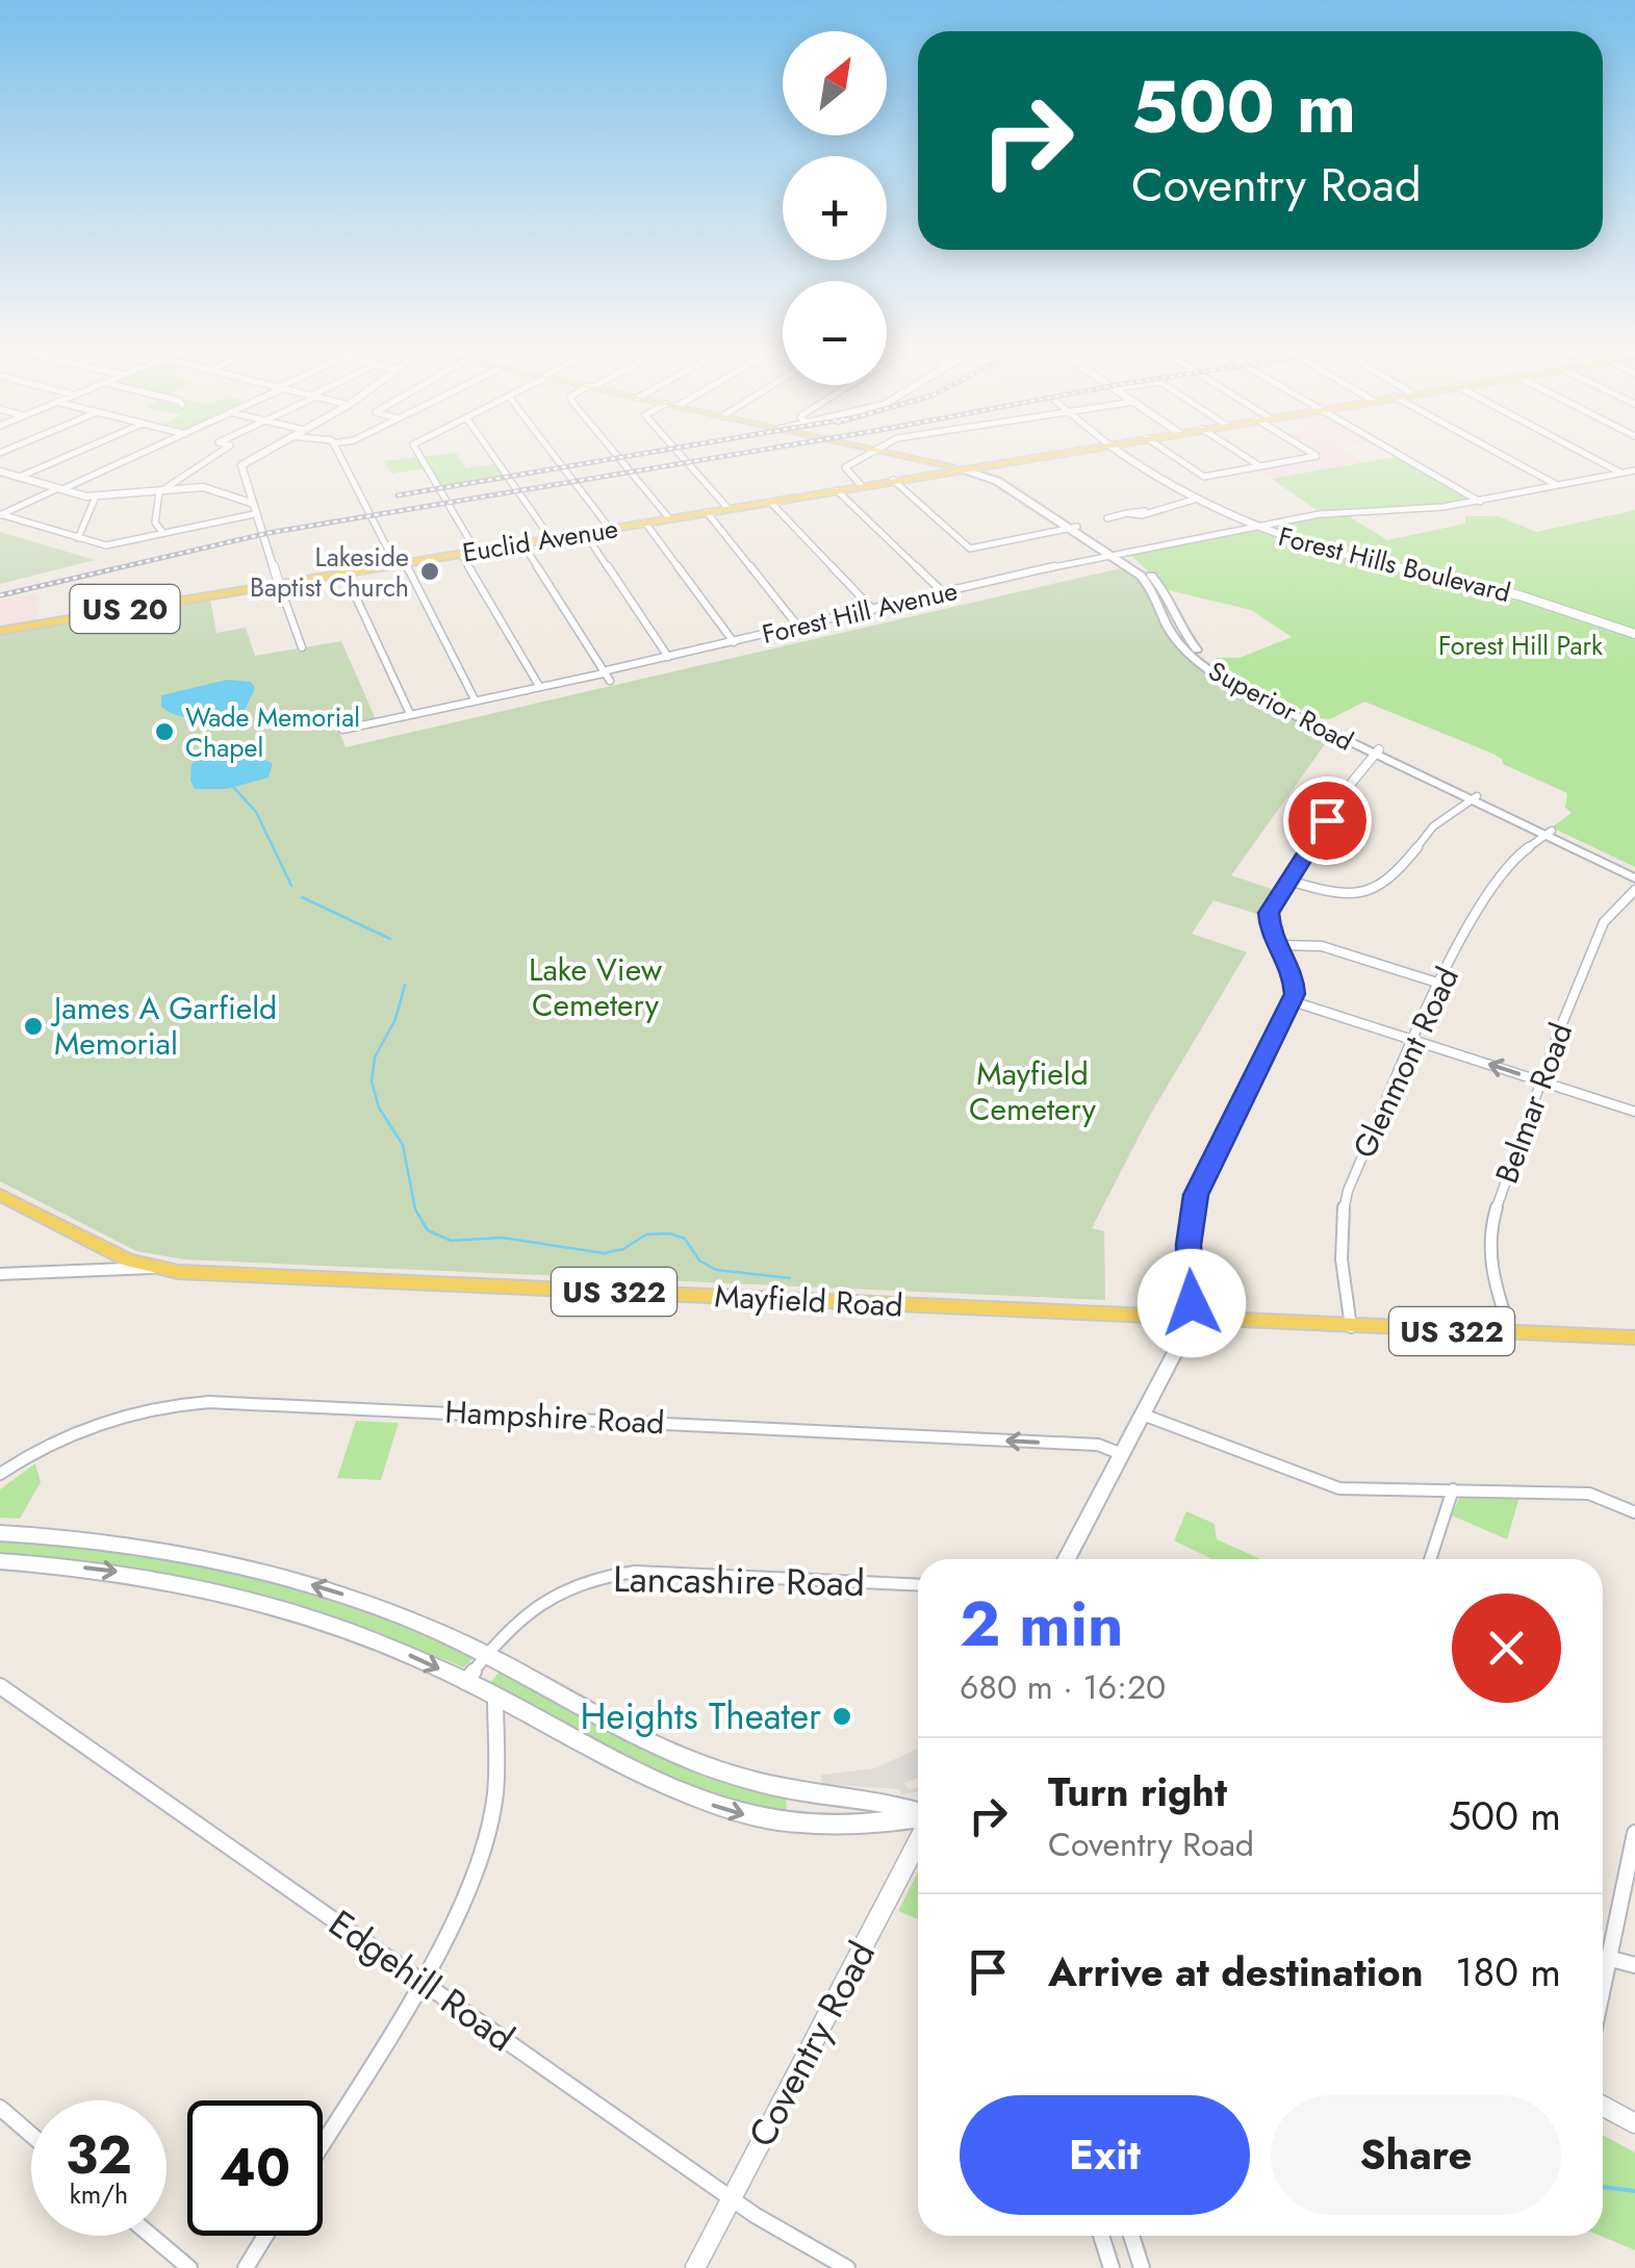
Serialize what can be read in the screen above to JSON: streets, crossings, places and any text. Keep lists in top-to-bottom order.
{
  "streets": {
    "main road": [
      "Euclid Avenue",
      "US 20",
      "Superior Road",
      "US 322",
      "Mayfield Road"
    ],
    "street": [
      "Forest Hills Boulevard",
      "Forest Hill Avenue",
      "Glenmont Road",
      "Belmar Road",
      "Hampshire Road",
      "Lancashire Road",
      "Edgehill Road",
      "Coventry Road"
    ]
  },
  "crossings": [
    ["Euclid Avenue", "Superior Road"],
    ["Forest Hills Boulevard", "Forest Hill Avenue"],
    ["Forest Hill Avenue", "Superior Road"],
    ["Superior Road", "Glenmont Road"],
    ["Glenmont Road", "Mayfield Road"],
    ["Belmar Road", "Mayfield Road"],
    ["Edgehill Road", "Coventry Road"]
  ],
  "one_way": ["Hampshire Road"],
  "parks": ["Forest Hill Park", "Lake View Cemetery", "Mayfield Cemetery"],
  "places": [
    "Lakeside Baptist Church",
    "Wade Memorial Chapel",
    "James A Garfield Memorial",
    "Heights Theater"
  ],
  "north": "top right",
  "page": {
    "map_buttons": ["+", "−"],
    "turn": ["500 m", "Coventry Road"],
    "heading": ["2 min", "680 m · 16:20"],
    "list": [
      {
        "name": "Turn right",
        "note": "Coventry Road",
        "value": "500 m"
      },
      {
        "name": "Arrive at destination",
        "value": "180 m"
      }
    ],
    "buttons": ["Exit", "Share"],
    "speed": "32 km/h",
    "limit": "40"
  }
}
